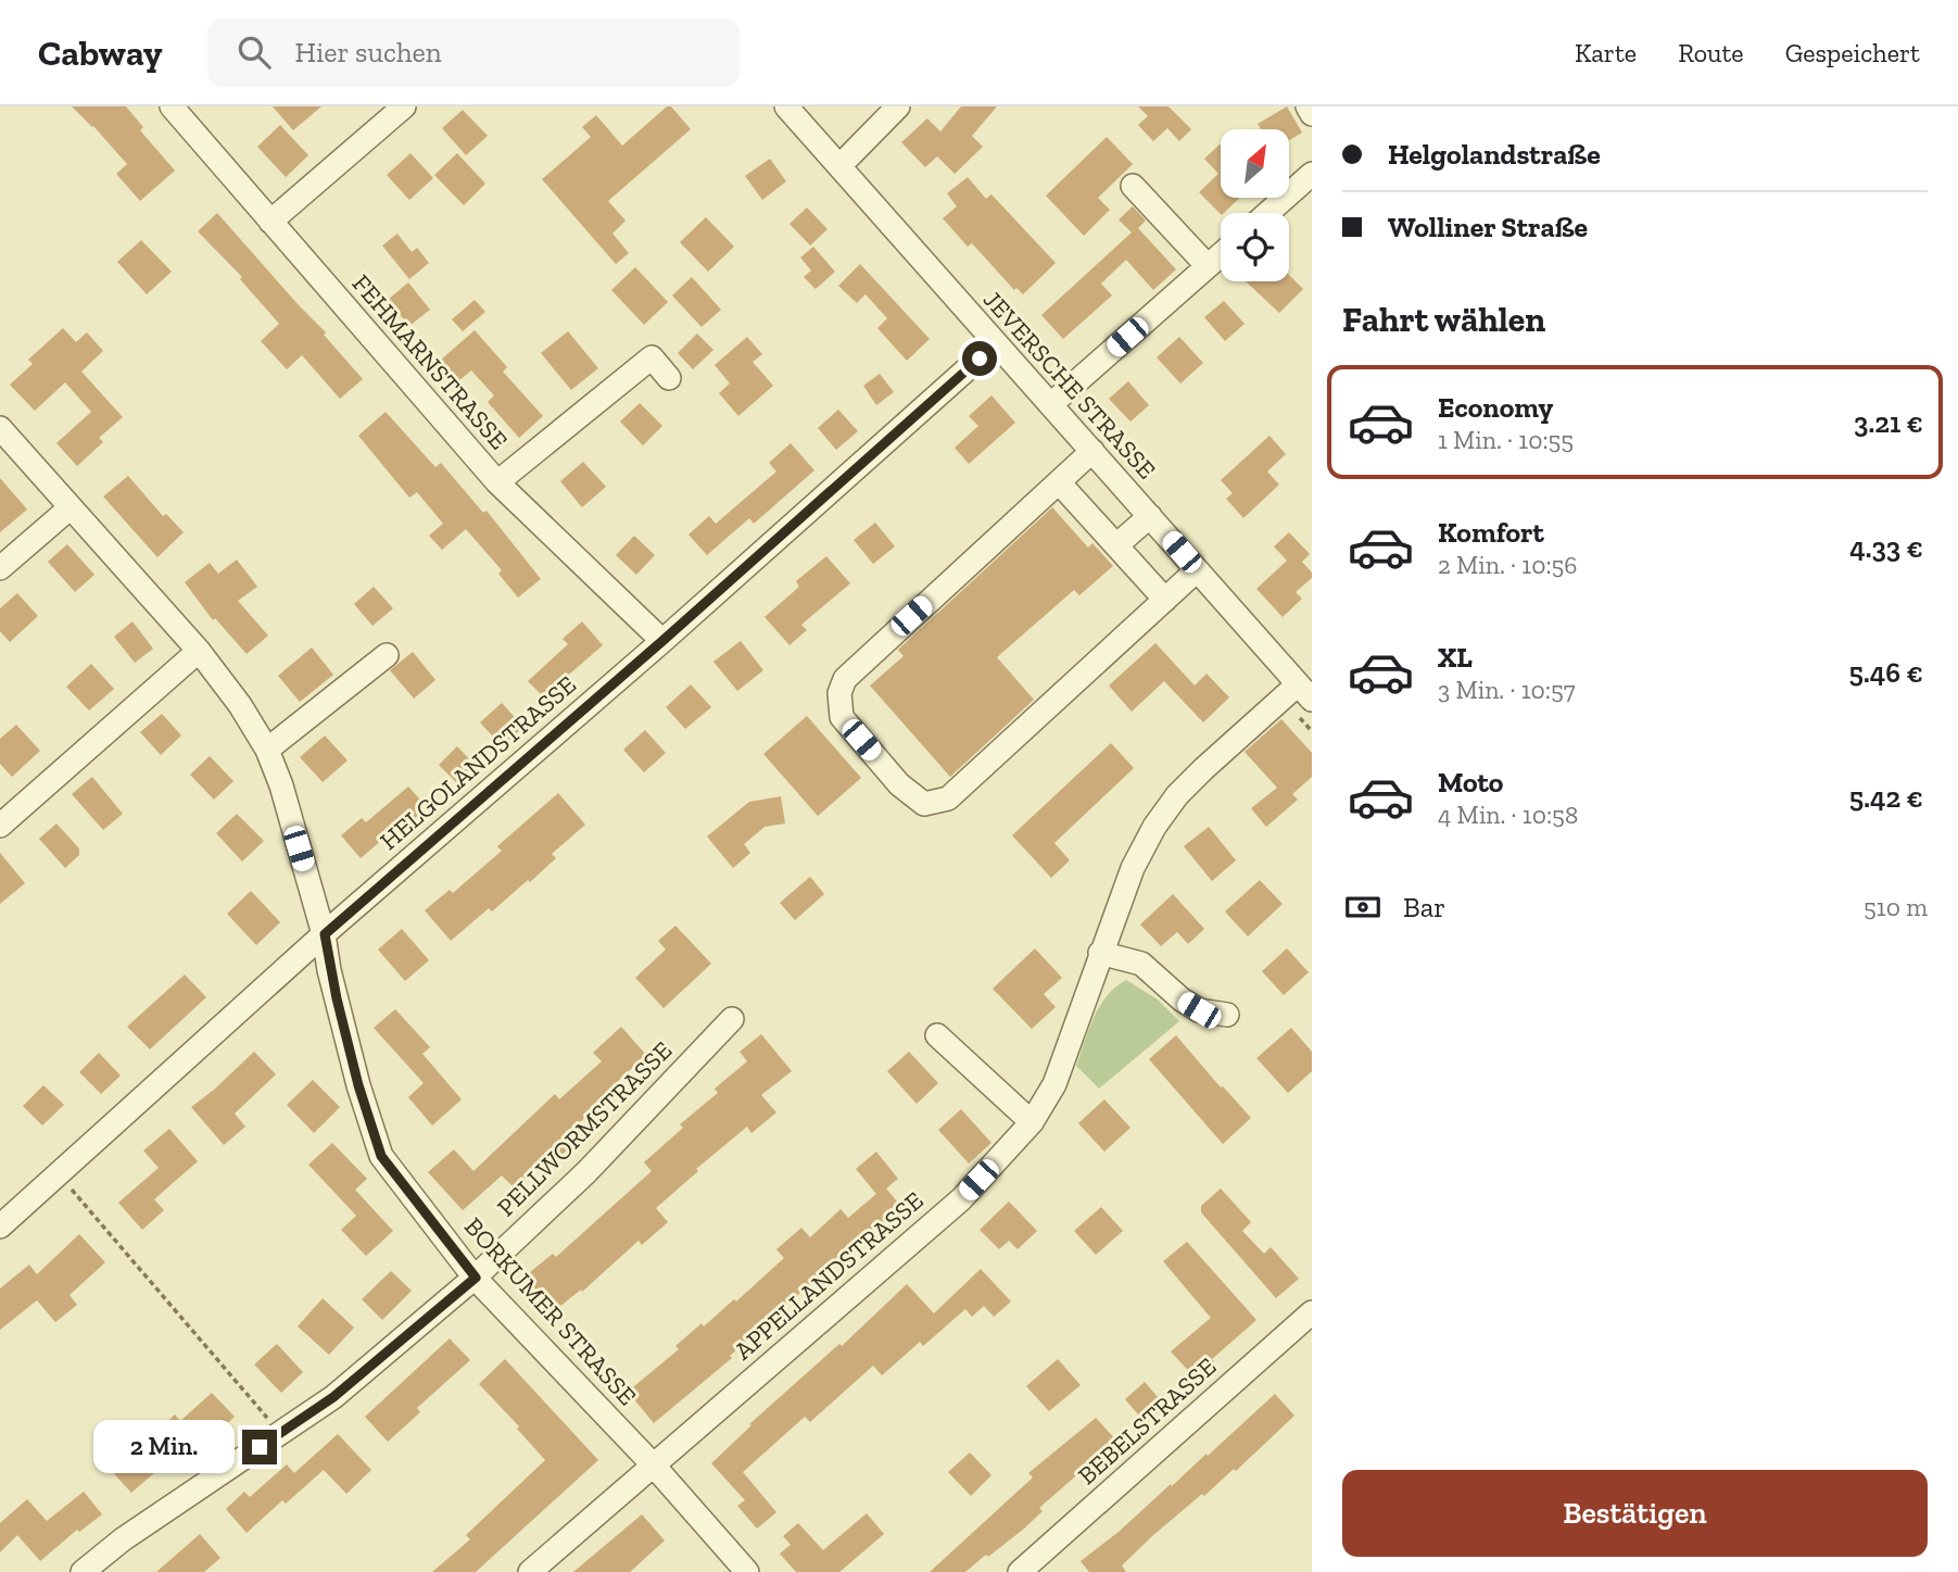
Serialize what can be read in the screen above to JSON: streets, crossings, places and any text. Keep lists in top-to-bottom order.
{
  "streets": {
    "street": [
      "FEHMARNSTRASSE",
      "JEVERSCHE STRASSE",
      "HELGOLANDSTRASSE",
      "PELLWORMSTRASSE",
      "APPELLANDSTRASSE",
      "BORKUMER STRASSE",
      "BEBELSTRASSE"
    ]
  },
  "crossings": [
    ["FEHMARNSTRASSE", "HELGOLANDSTRASSE"],
    ["JEVERSCHE STRASSE", "HELGOLANDSTRASSE"],
    ["JEVERSCHE STRASSE", "APPELLANDSTRASSE"],
    ["HELGOLANDSTRASSE", "BORKUMER STRASSE"],
    ["PELLWORMSTRASSE", "BORKUMER STRASSE"],
    ["APPELLANDSTRASSE", "BORKUMER STRASSE"]
  ],
  "north": "top right",
  "page": {
    "header": "Cabway",
    "search": "Hier suchen",
    "nav": ["Karte", "Route", "Gespeichert"],
    "banner": ["Helgolandstraße", "Wolliner Straße"],
    "heading": "Fahrt wählen",
    "list": [
      {
        "name": "Economy",
        "note": "1 Min. · 10:55",
        "value": "3.21 €"
      },
      {
        "name": "Komfort",
        "note": "2 Min. · 10:56",
        "value": "4.33 €"
      },
      {
        "name": "XL",
        "note": "3 Min. · 10:57",
        "value": "5.46 €"
      },
      {
        "name": "Moto",
        "note": "4 Min. · 10:58",
        "value": "5.42 €"
      }
    ],
    "pay": ["Bar", "510 m"],
    "bubble": "2 Min.",
    "buttons": "Bestätigen"
  }
}
